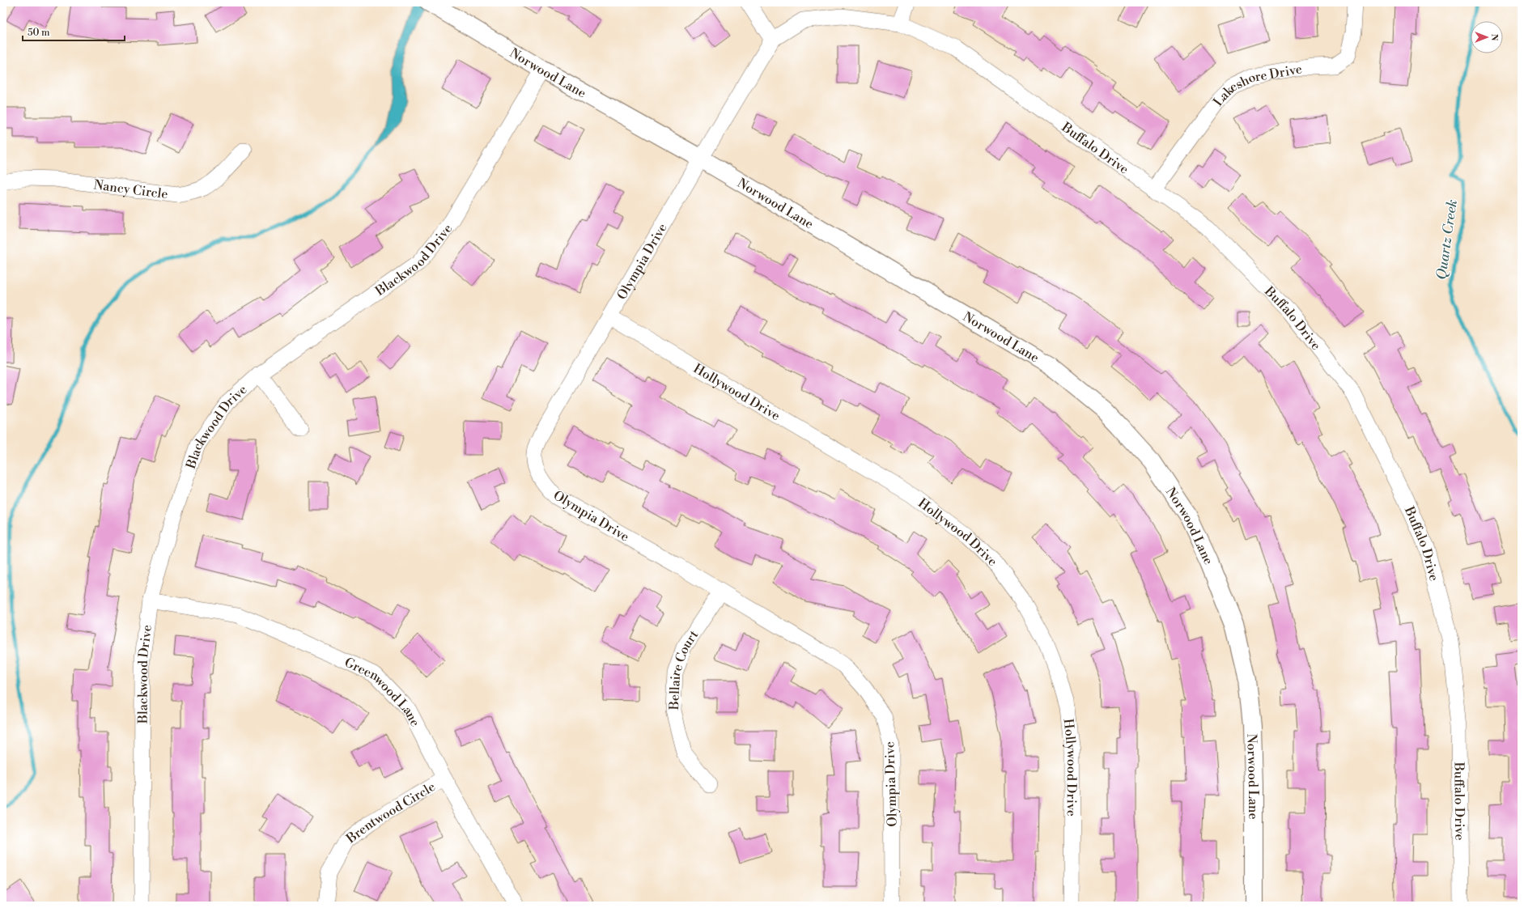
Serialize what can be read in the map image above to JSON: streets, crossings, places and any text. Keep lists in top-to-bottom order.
{
  "streets": {
    "street": [
      "Norwood Lane",
      "Lakeshore Drive",
      "Buffalo Drive",
      "Nancy Circle",
      "Blackwood Drive",
      "Olympia Drive",
      "Hollywood Drive",
      "Bellaire Court",
      "Greenwood Lane",
      "Brentwood Circle"
    ]
  },
  "crossings": [
    ["Norwood Lane", "Blackwood Drive"],
    ["Norwood Lane", "Olympia Drive"],
    ["Lakeshore Drive", "Buffalo Drive"],
    ["Buffalo Drive", "Olympia Drive"],
    ["Blackwood Drive", "Greenwood Lane"],
    ["Olympia Drive", "Hollywood Drive"],
    ["Olympia Drive", "Bellaire Court"],
    ["Greenwood Lane", "Brentwood Circle"]
  ],
  "water": ["Quartz Creek"],
  "scale_bar": "50 m",
  "north": "right"
}
